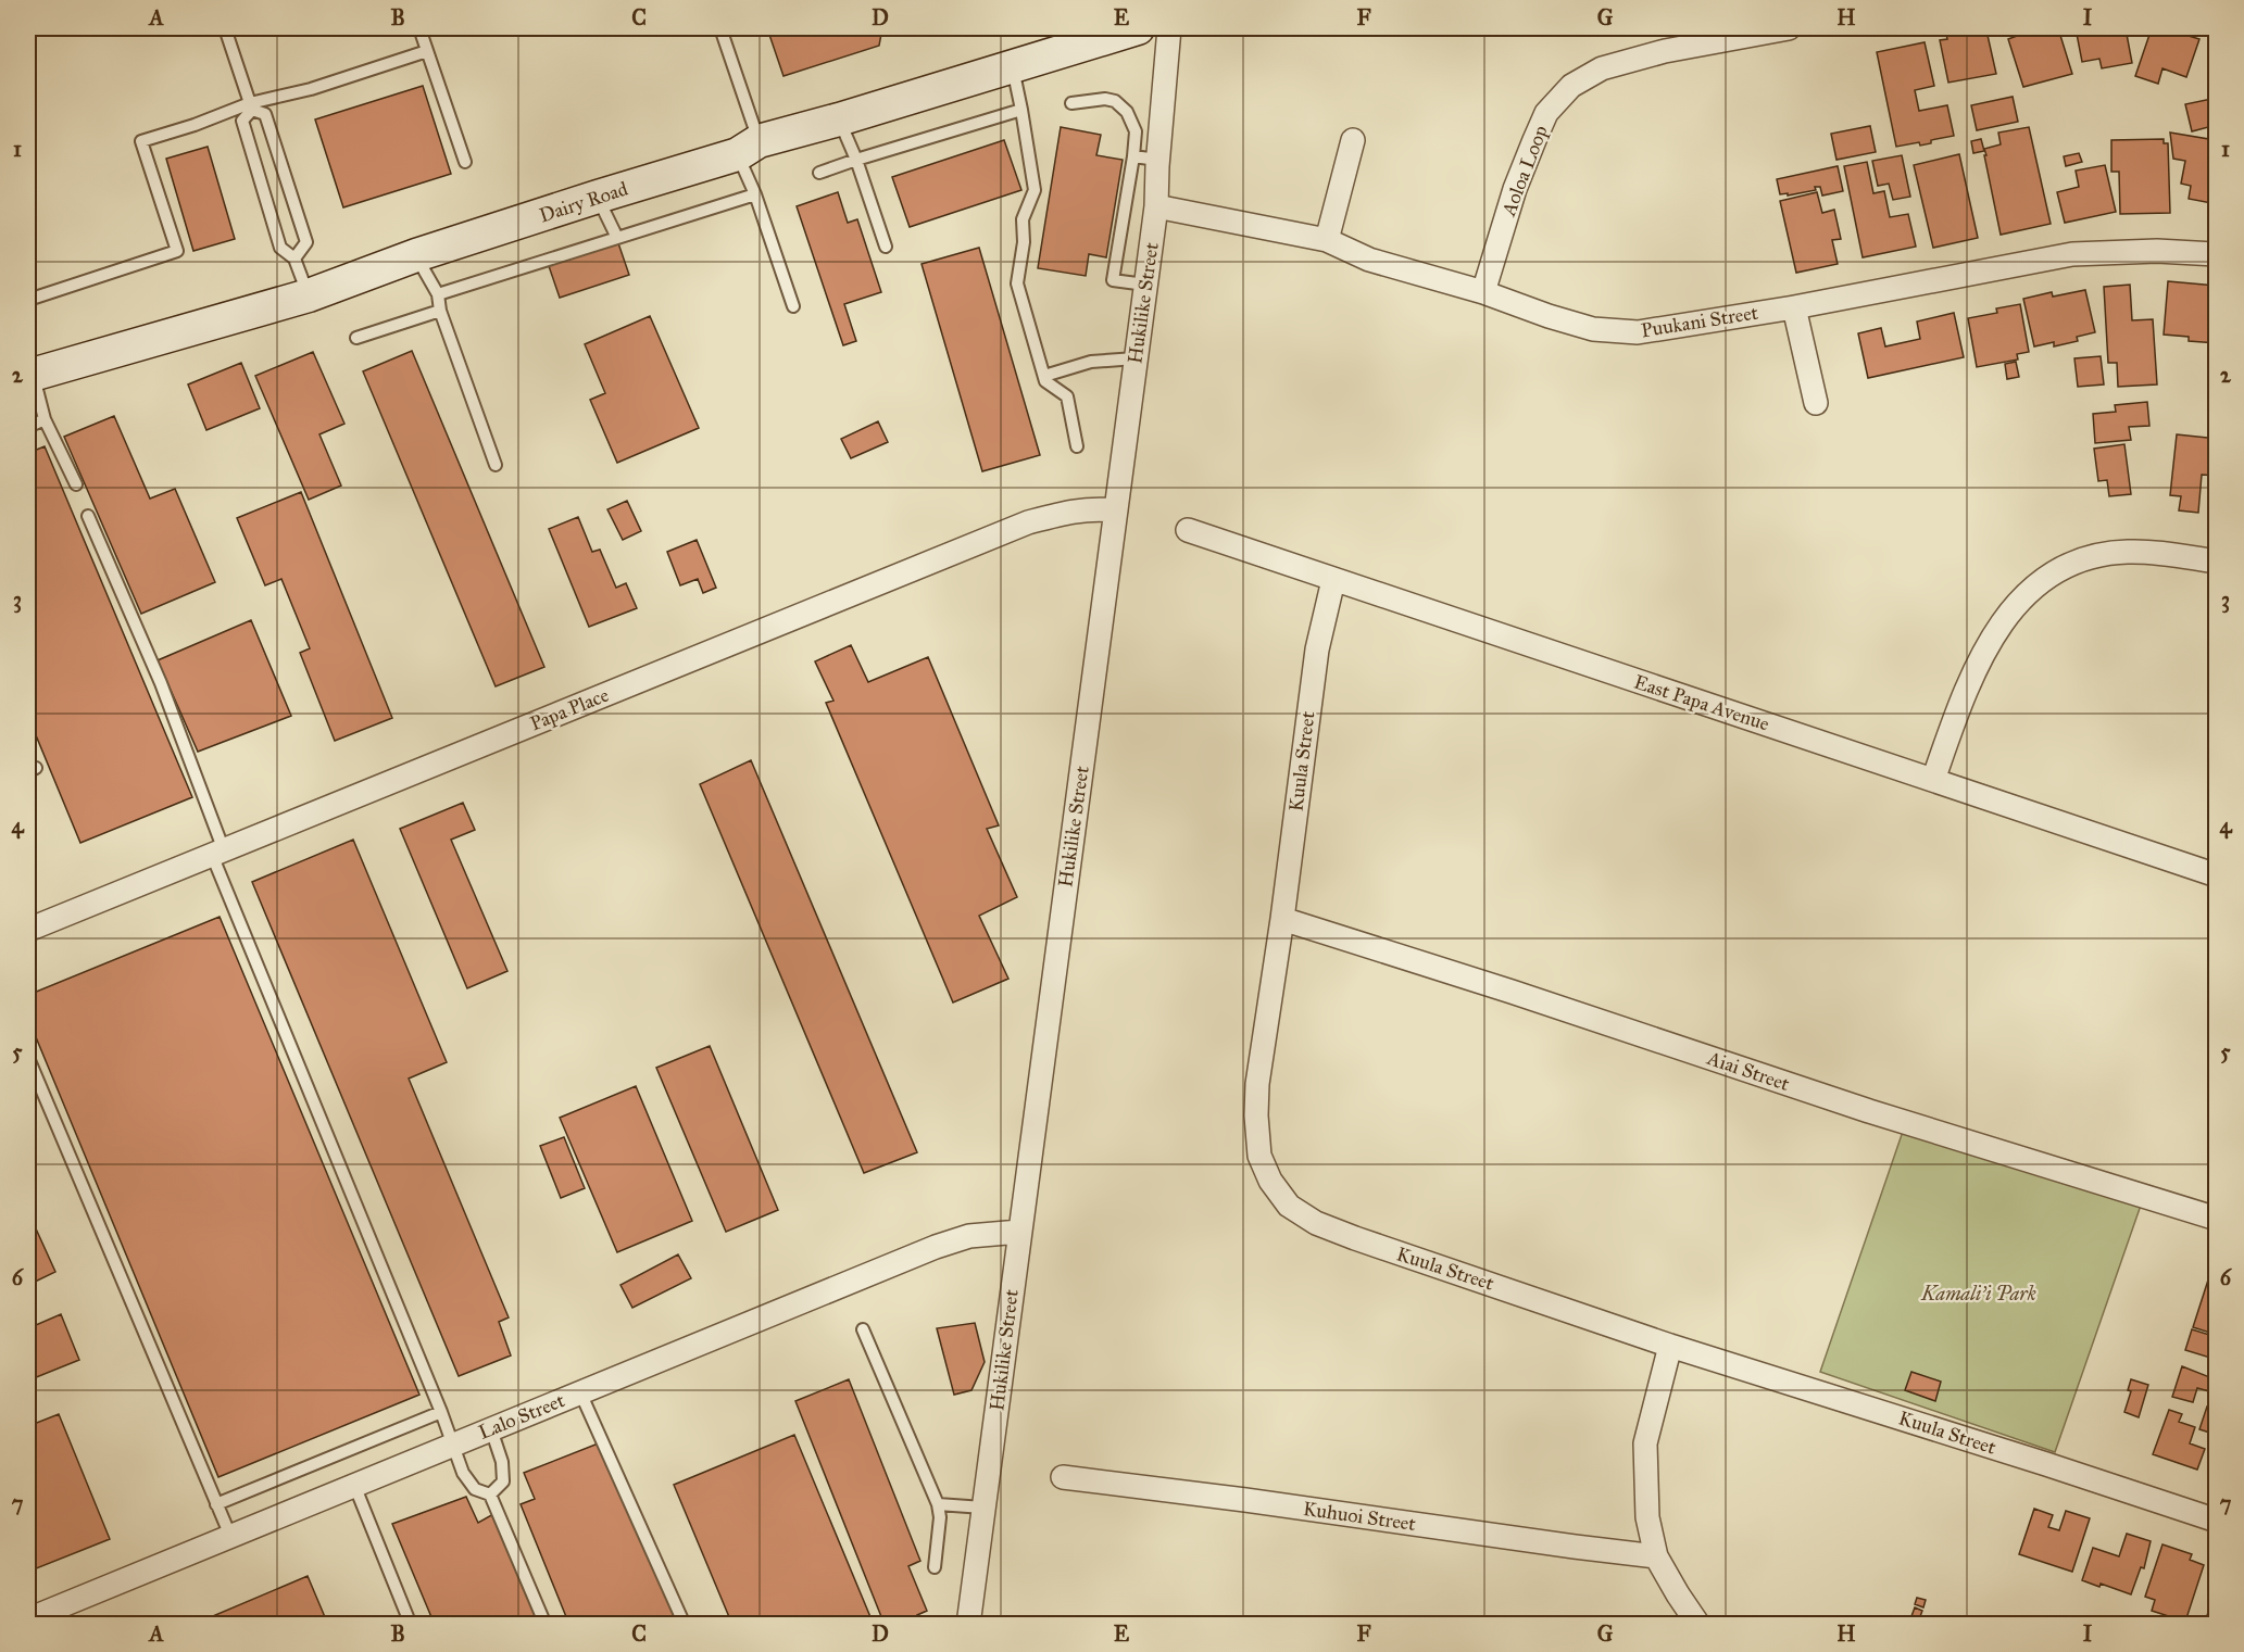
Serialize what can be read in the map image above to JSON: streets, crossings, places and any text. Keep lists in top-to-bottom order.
{
  "streets": {
    "main road": ["Dairy Road"],
    "street": [
      "Aoloa Loop",
      "Hukilike Street",
      "Puukani Street",
      "East Papa Avenue",
      "Papa Place",
      "Kuula Street",
      "Aiai Street",
      "Lalo Street",
      "Kuhuoi Street"
    ]
  },
  "crossings": [
    ["Aoloa Loop", "Puukani Street"],
    ["Hukilike Street", "Puukani Street"],
    ["Hukilike Street", "Papa Place"],
    ["Hukilike Street", "Lalo Street"],
    ["East Papa Avenue", "Kuula Street"],
    ["Kuula Street", "Aiai Street"]
  ],
  "parks": ["Kamali'i Park"],
  "grid": {
    "columns": [
      "A",
      "B",
      "C",
      "D",
      "E",
      "F",
      "G",
      "H",
      "I"
    ],
    "rows": [
      "1",
      "2",
      "3",
      "4",
      "5",
      "6",
      "7"
    ]
  }
}
